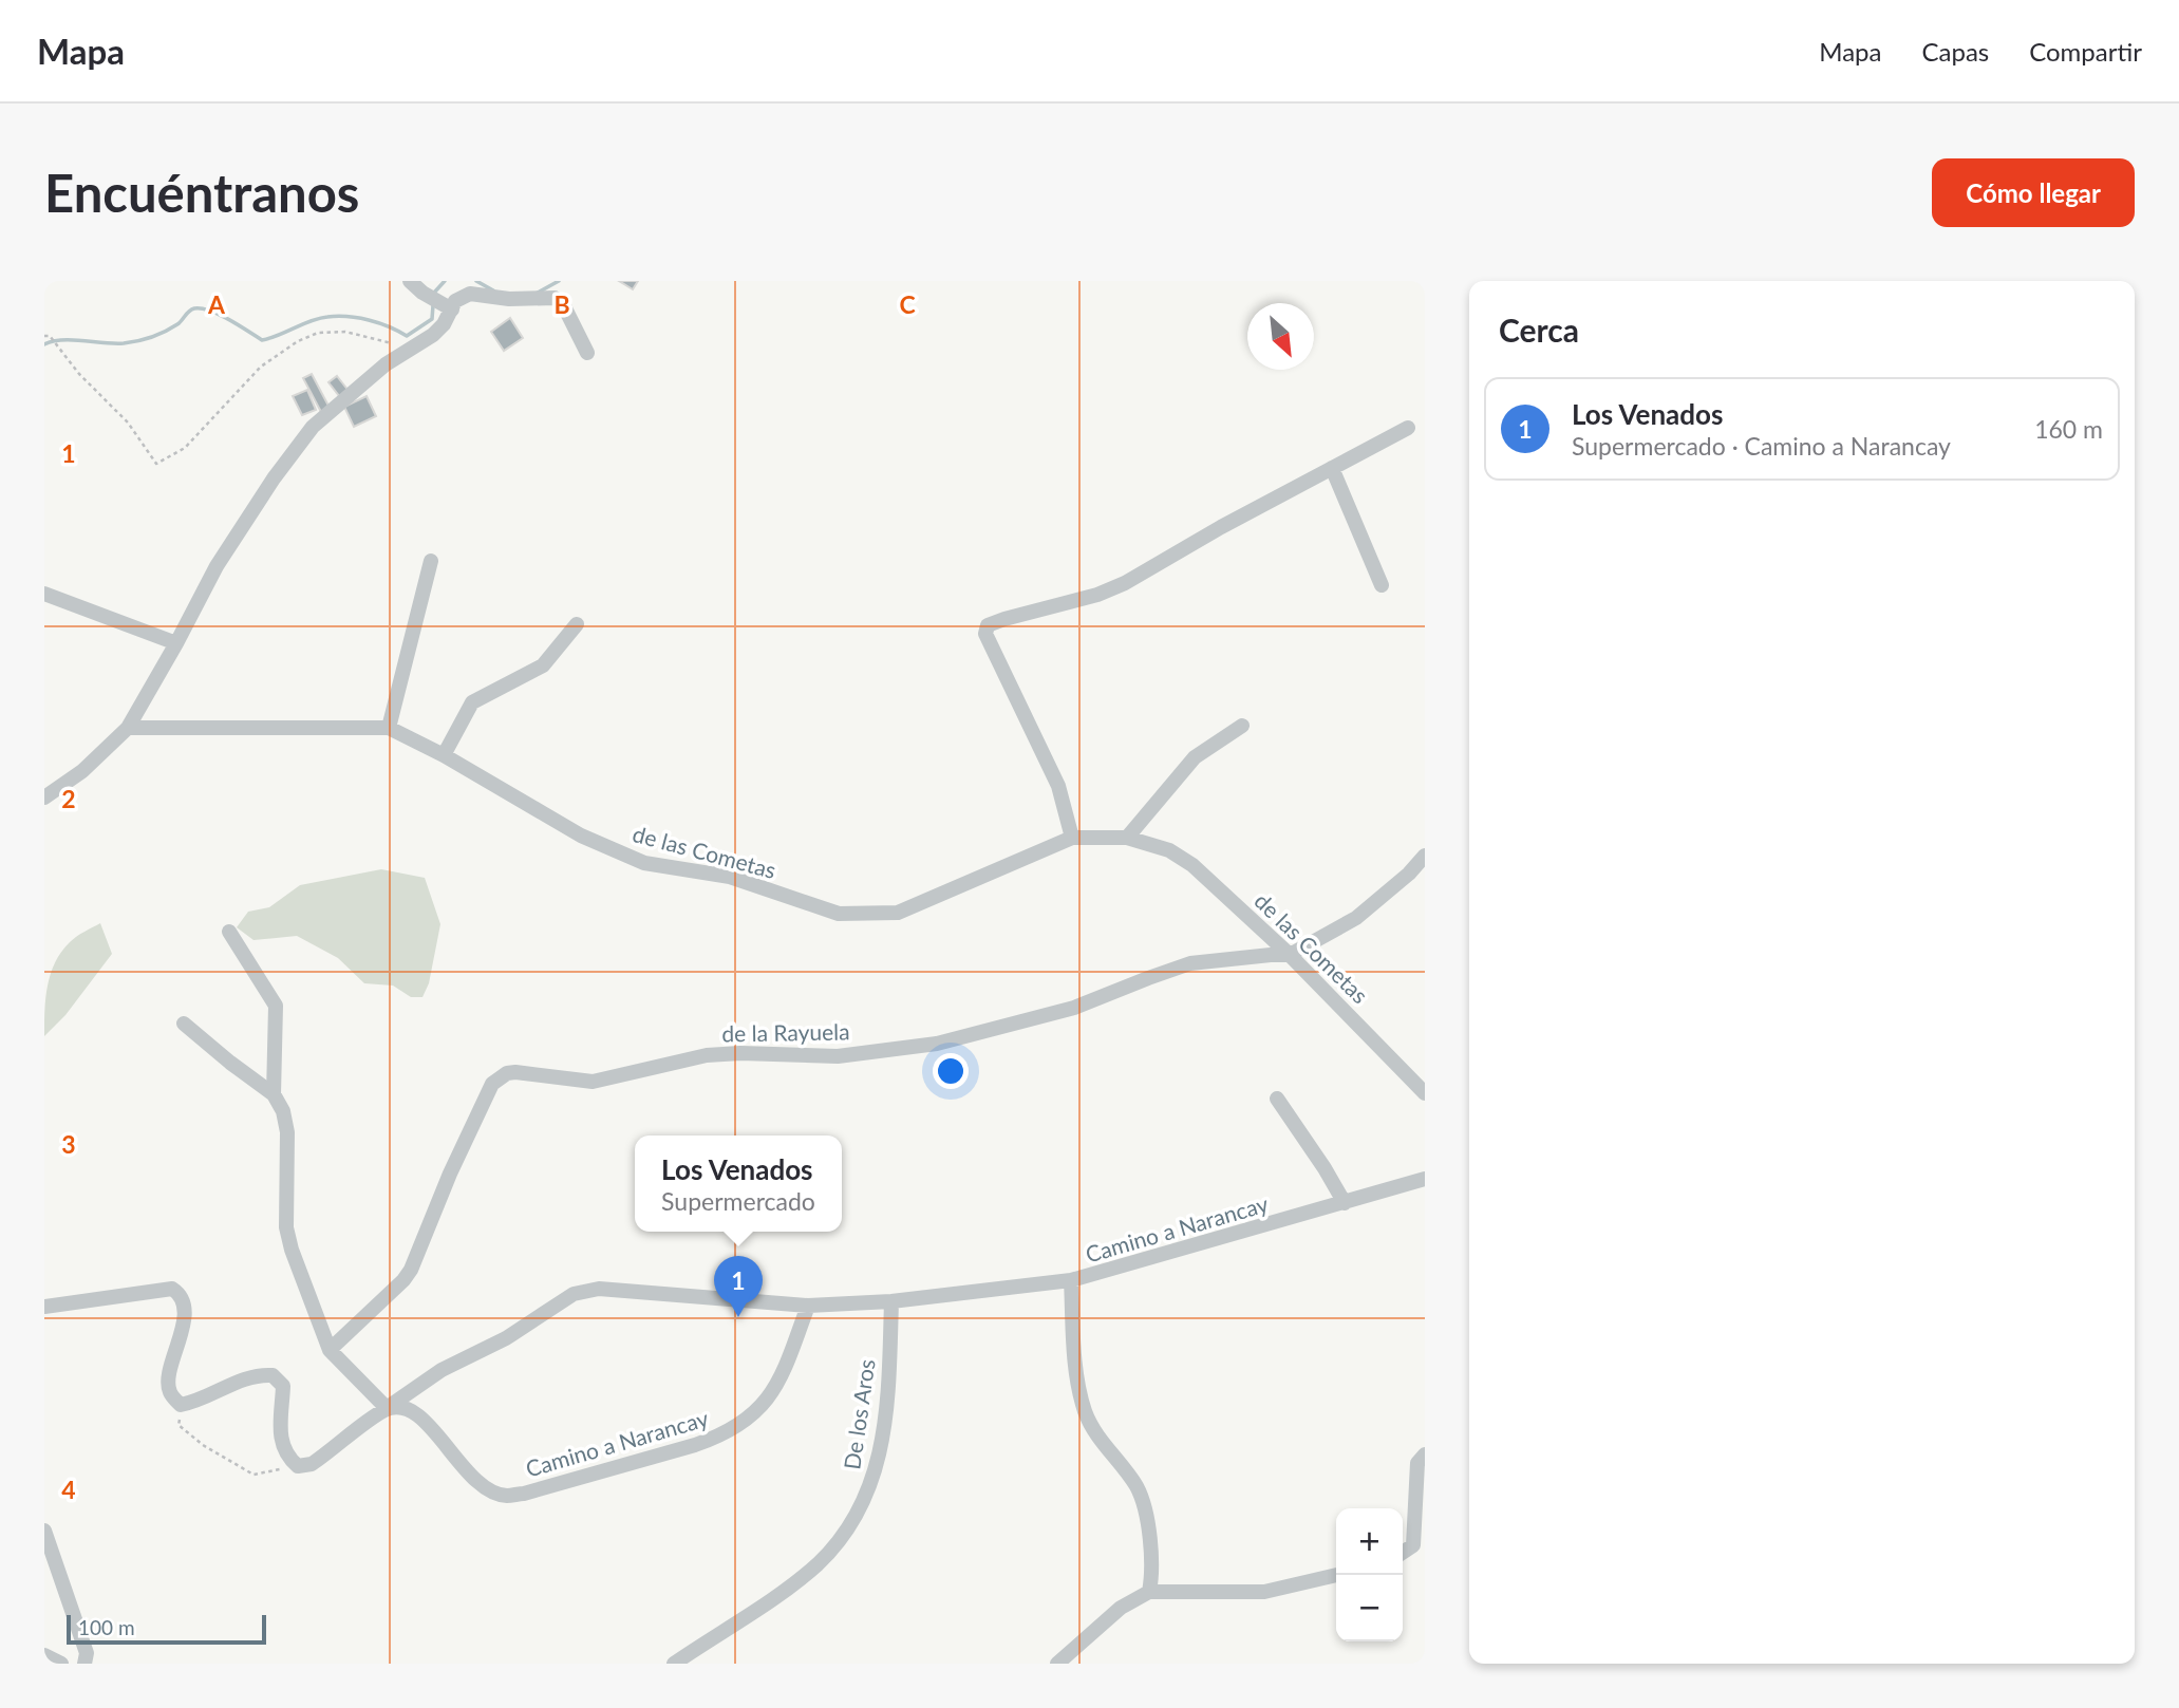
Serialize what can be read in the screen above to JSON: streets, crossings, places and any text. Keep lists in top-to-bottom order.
{
  "streets": {
    "street": [
      "de las Cometas",
      "de la Rayuela",
      "Camino a Narancay",
      "De los Aros"
    ]
  },
  "crossings": [
    ["de las Cometas", "de la Rayuela"],
    ["Camino a Narancay", "De los Aros"]
  ],
  "scale_bar": "100 m",
  "north": "bottom right",
  "page": {
    "header": "Mapa",
    "nav": ["Mapa", "Capas", "Compartir"],
    "buttons": "Cómo llegar",
    "title": "Encuéntranos",
    "heading": "Cerca",
    "list": [
      {
        "mark": "1",
        "name": "Los Venados",
        "note": "Supermercado · Camino a Narancay",
        "value": "160 m"
      }
    ],
    "popup": ["Los Venados", "Supermercado"],
    "pins": "1",
    "map_buttons": ["+", "−"],
    "scale": "100 m"
  },
  "grid": {
    "columns": ["A", "B", "C"],
    "rows": [
      "1",
      "2",
      "3",
      "4"
    ]
  }
}
